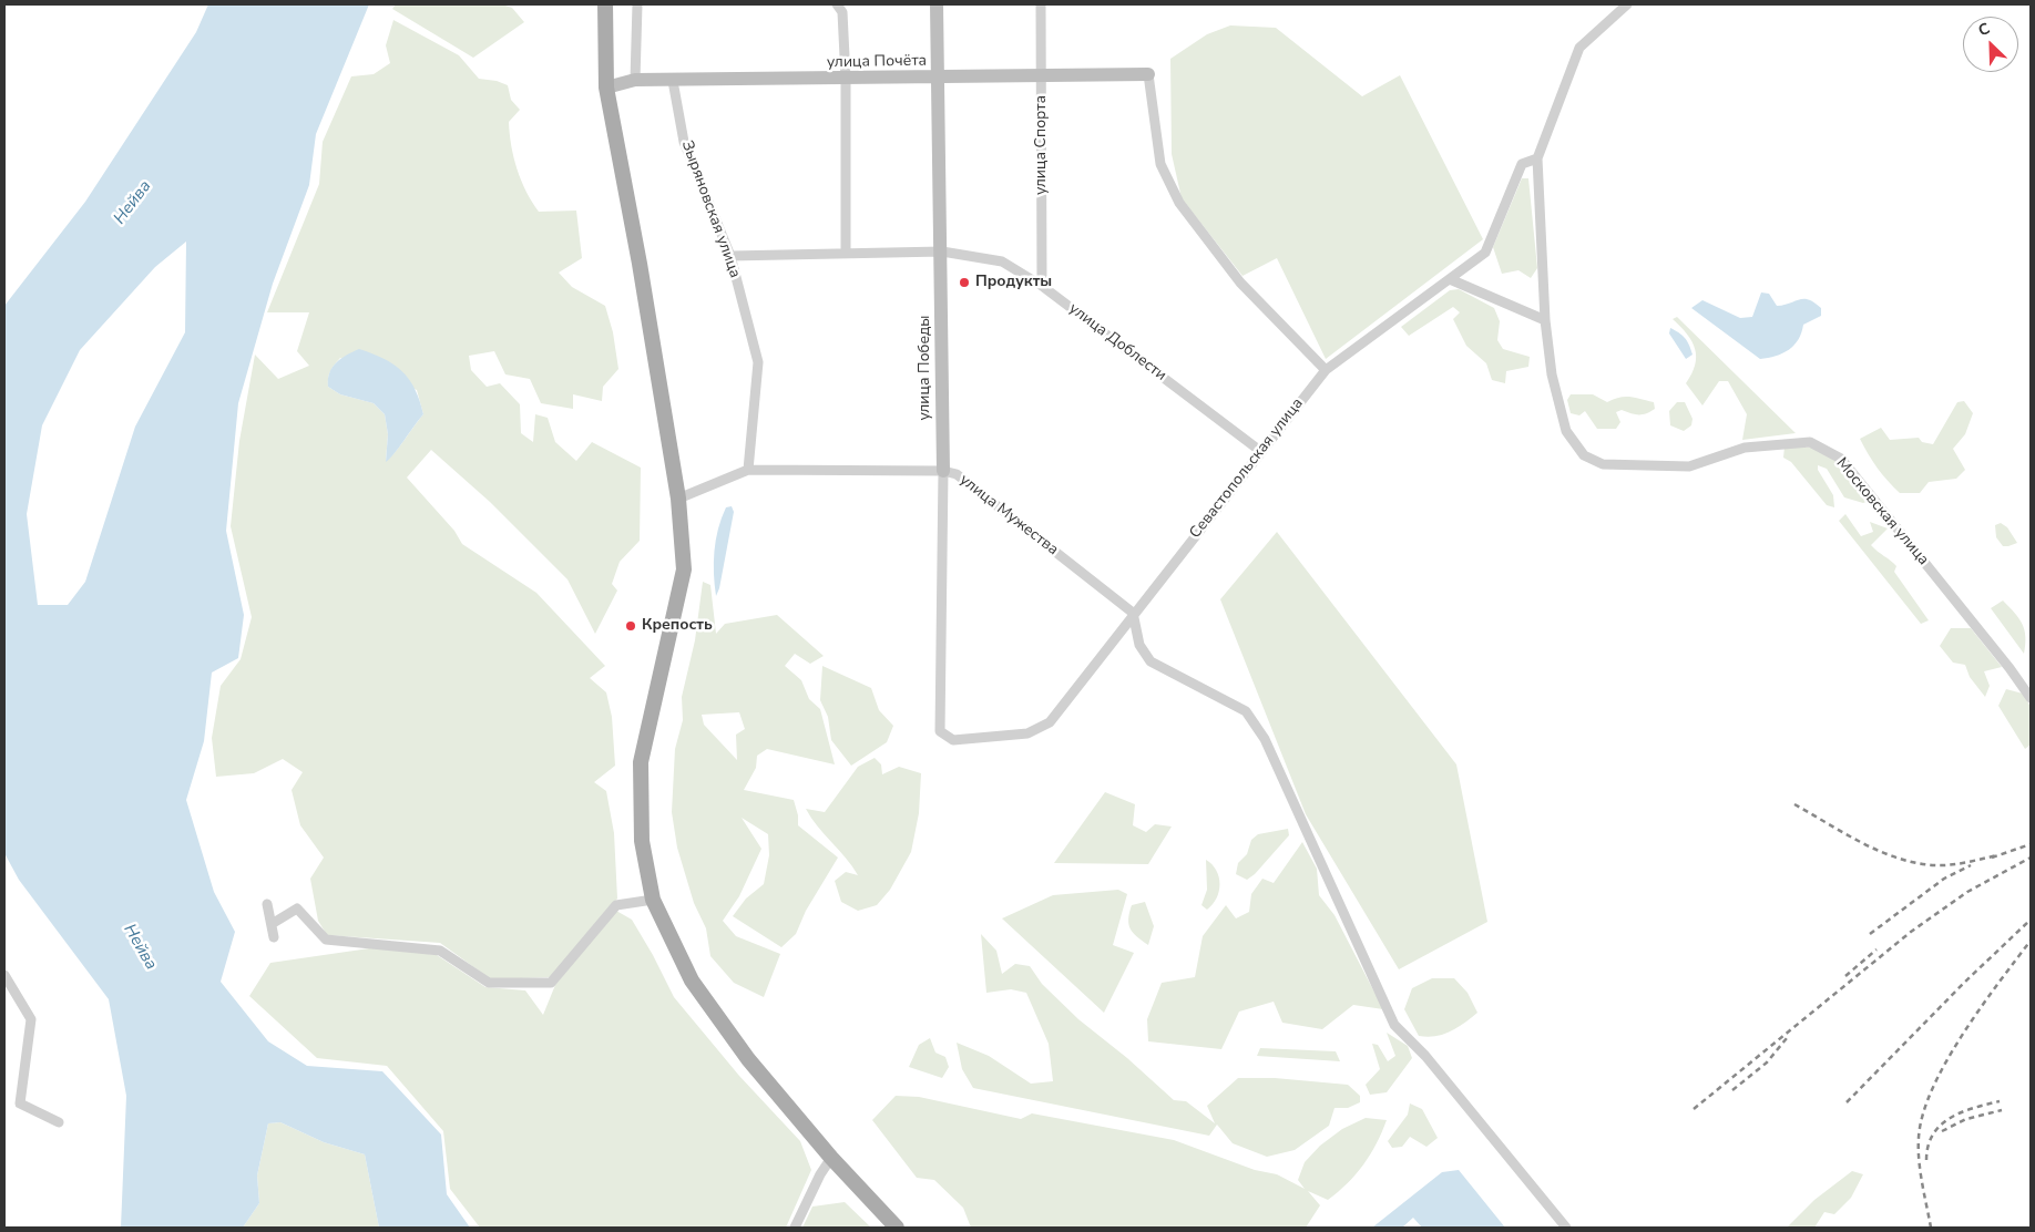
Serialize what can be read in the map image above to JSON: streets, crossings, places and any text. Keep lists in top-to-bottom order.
{
  "streets": {
    "street": [
      "улица Почёта",
      "улица Спорта",
      "Зыряновская улица",
      "улица Доблести",
      "улица Победы",
      "Севастопольская улица",
      "Московская улица",
      "улица Мужества"
    ]
  },
  "crossings": [
    ["улица Почёта", "улица Спорта"],
    ["улица Почёта", "Зыряновская улица"],
    ["улица Почёта", "улица Победы"],
    ["улица Спорта", "улица Доблести"],
    ["Зыряновская улица", "улица Доблести"],
    ["Зыряновская улица", "улица Мужества"],
    ["улица Доблести", "улица Победы"],
    ["улица Доблести", "Севастопольская улица"],
    ["улица Победы", "Севастопольская улица"],
    ["улица Победы", "улица Мужества"],
    ["Севастопольская улица", "Московская улица"],
    ["Севастопольская улица", "улица Мужества"]
  ],
  "water": ["Нейва"],
  "places": ["Продукты", "Крепость"],
  "north": "top left"
}
